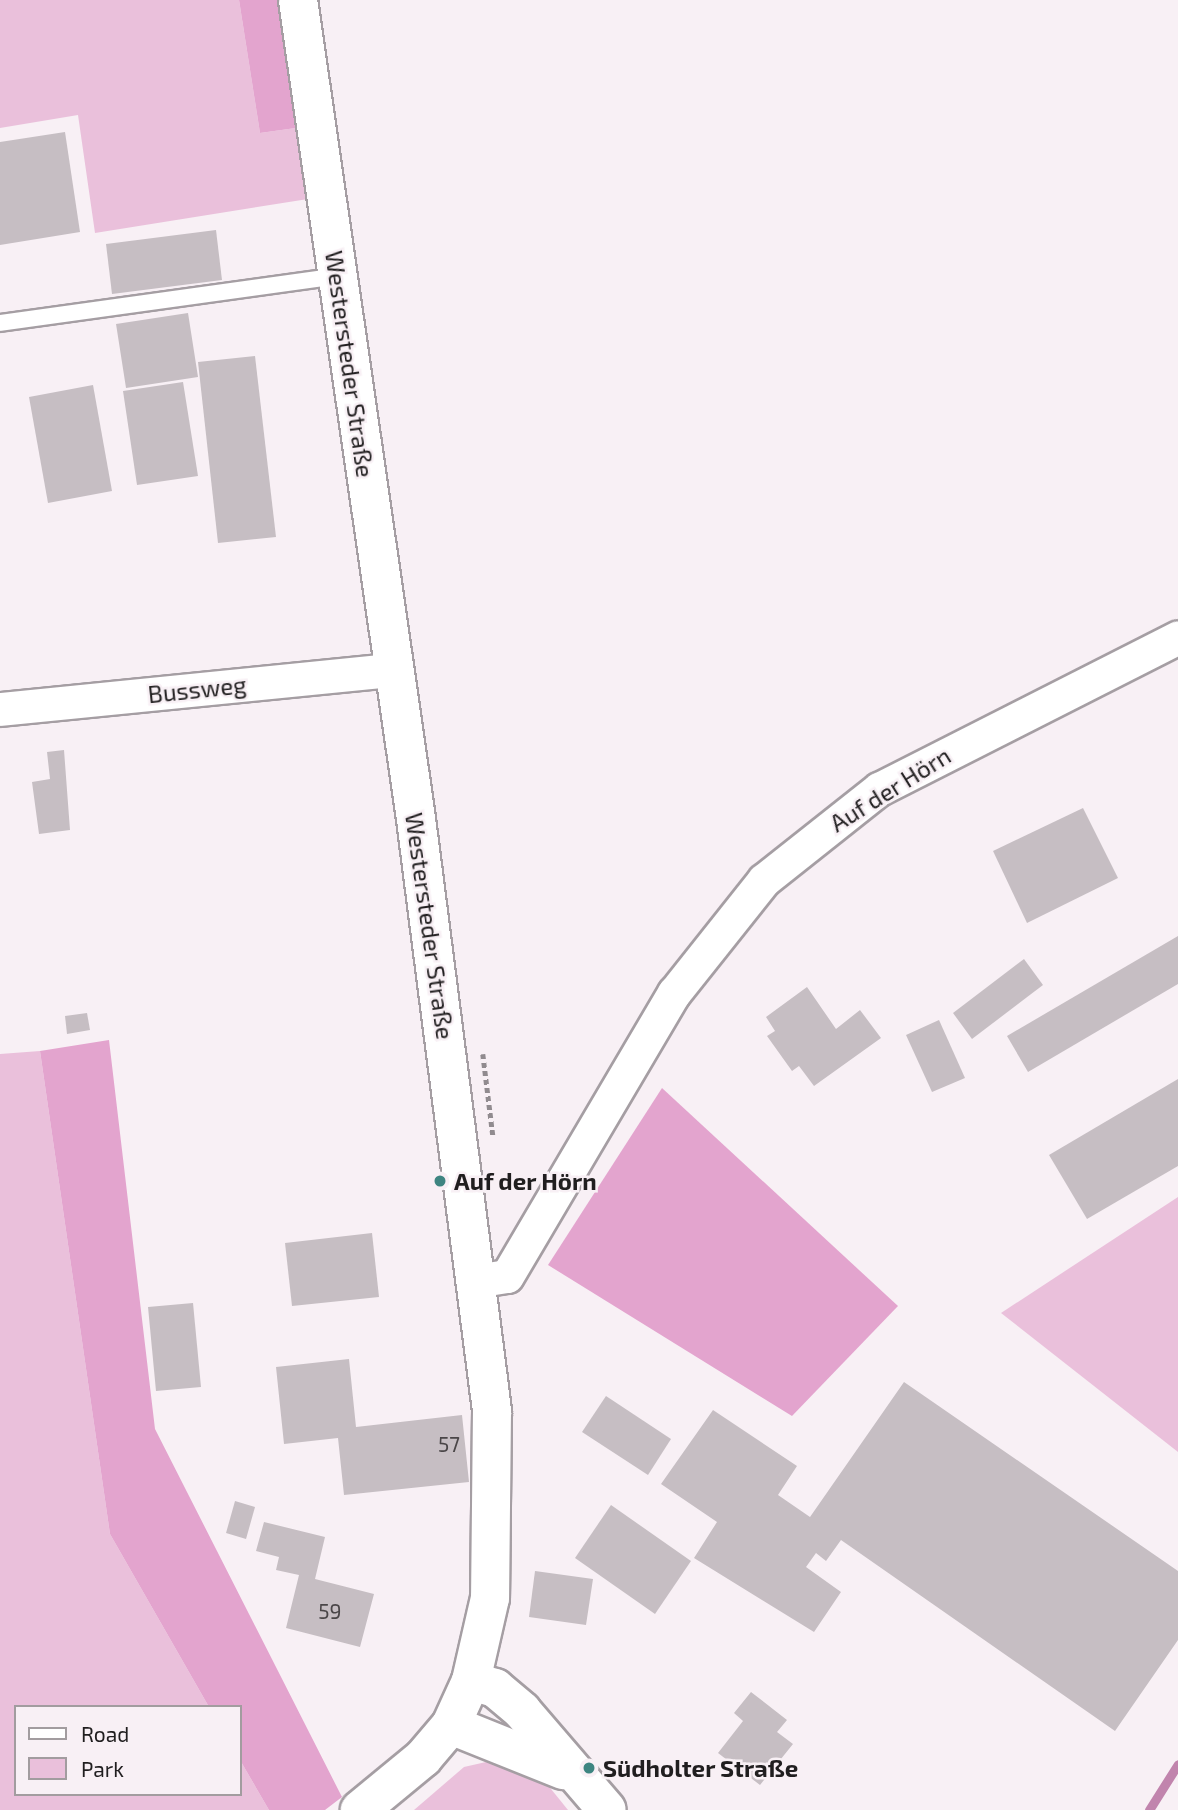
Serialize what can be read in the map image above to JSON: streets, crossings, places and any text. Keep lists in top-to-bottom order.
{
  "streets": {
    "main road": ["Westersteder Straße"],
    "street": ["Bussweg", "Auf der Hörn"]
  },
  "crossings": [
    ["Westersteder Straße", "Bussweg"],
    ["Westersteder Straße", "Auf der Hörn"]
  ],
  "places": ["Auf der Hörn", "Südholter Straße"],
  "house_numbers": ["57", "59"],
  "legend": ["Road", "Park"]
}
